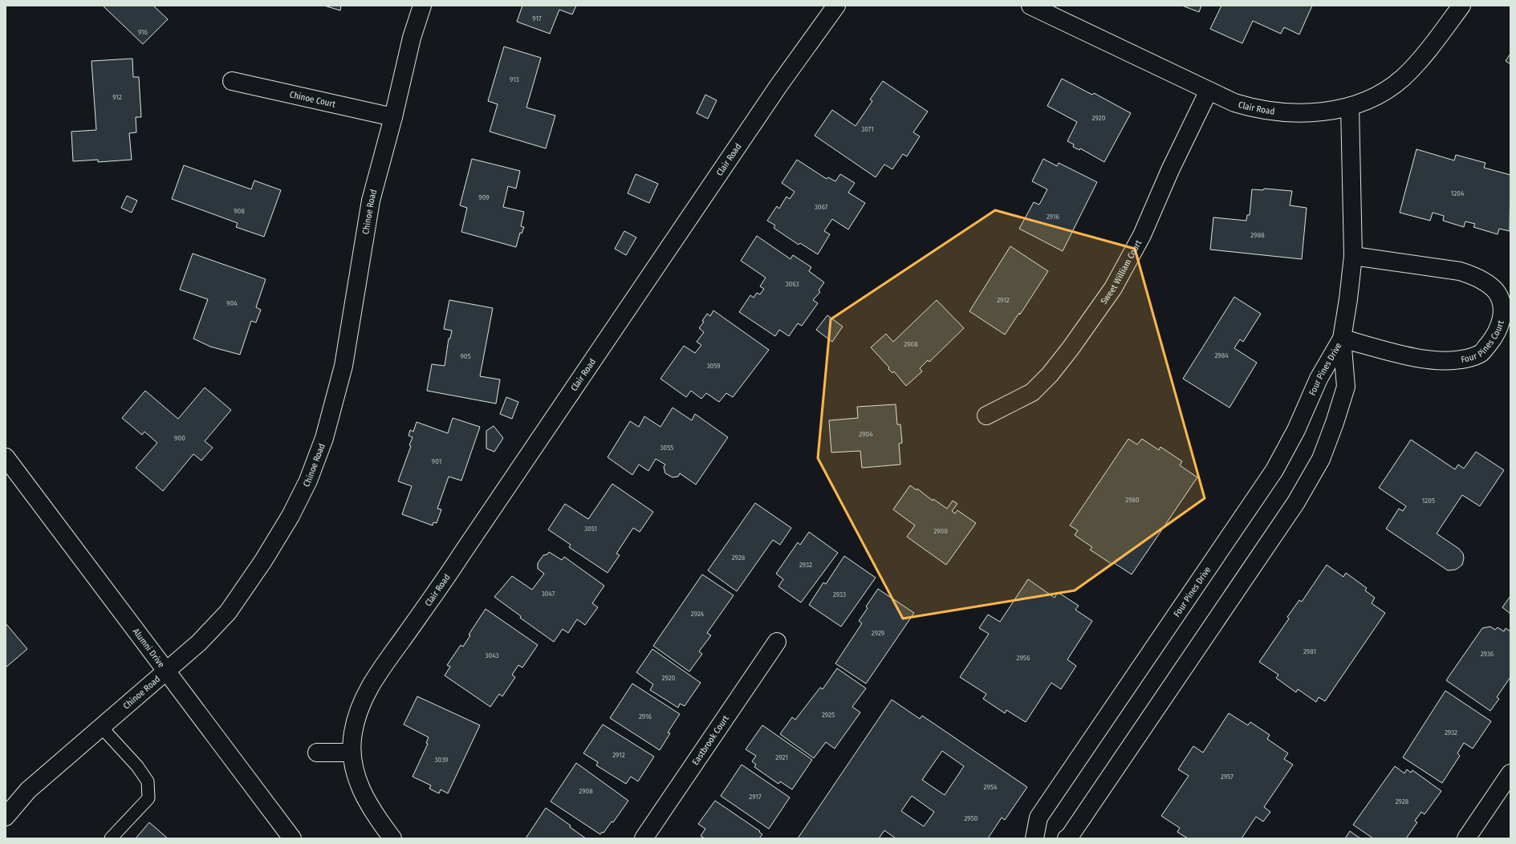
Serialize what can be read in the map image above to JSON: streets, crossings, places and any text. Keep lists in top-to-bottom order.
{
  "streets": {
    "street": [
      "Chinoe Court",
      "Clair Road",
      "Chinoe Road",
      "Sweet William Court",
      "Four Pines Court",
      "Four Pines Drive",
      "Alumni Drive",
      "Eastbrook Court"
    ]
  },
  "crossings": [
    ["Chinoe Court", "Chinoe Road"],
    ["Clair Road", "Sweet William Court"],
    ["Clair Road", "Four Pines Drive"],
    ["Chinoe Road", "Alumni Drive"],
    ["Four Pines Court", "Four Pines Drive"]
  ],
  "house_numbers": [
    "917",
    "916",
    "913",
    "912",
    "2920",
    "3071",
    "1204",
    "909",
    "3067",
    "908",
    "2916",
    "2988",
    "3063",
    "2912",
    "904",
    "2908",
    "2984",
    "905",
    "3059",
    "2904",
    "900",
    "3055",
    "901",
    "2980",
    "1205",
    "3051",
    "2900",
    "2928",
    "2932",
    "3047",
    "2933",
    "2924",
    "2929",
    "2981",
    "2936",
    "3043",
    "2956",
    "2920",
    "2925",
    "2916",
    "2932",
    "2912",
    "2921",
    "3039",
    "2957",
    "2954",
    "2908",
    "2917",
    "2928",
    "2950"
  ]
}
